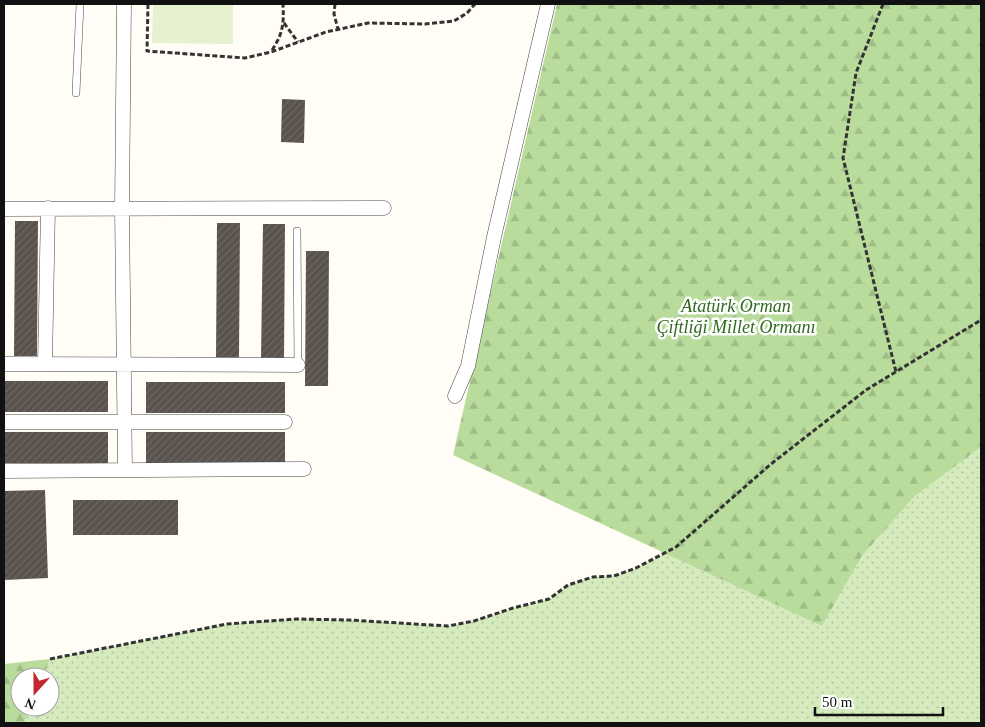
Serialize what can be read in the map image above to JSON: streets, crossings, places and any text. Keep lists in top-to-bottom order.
{
  "parks": ["Atatürk Orman Çiftliği Millet Ormanı"],
  "scale_bar": "50 m",
  "north": "bottom"
}
